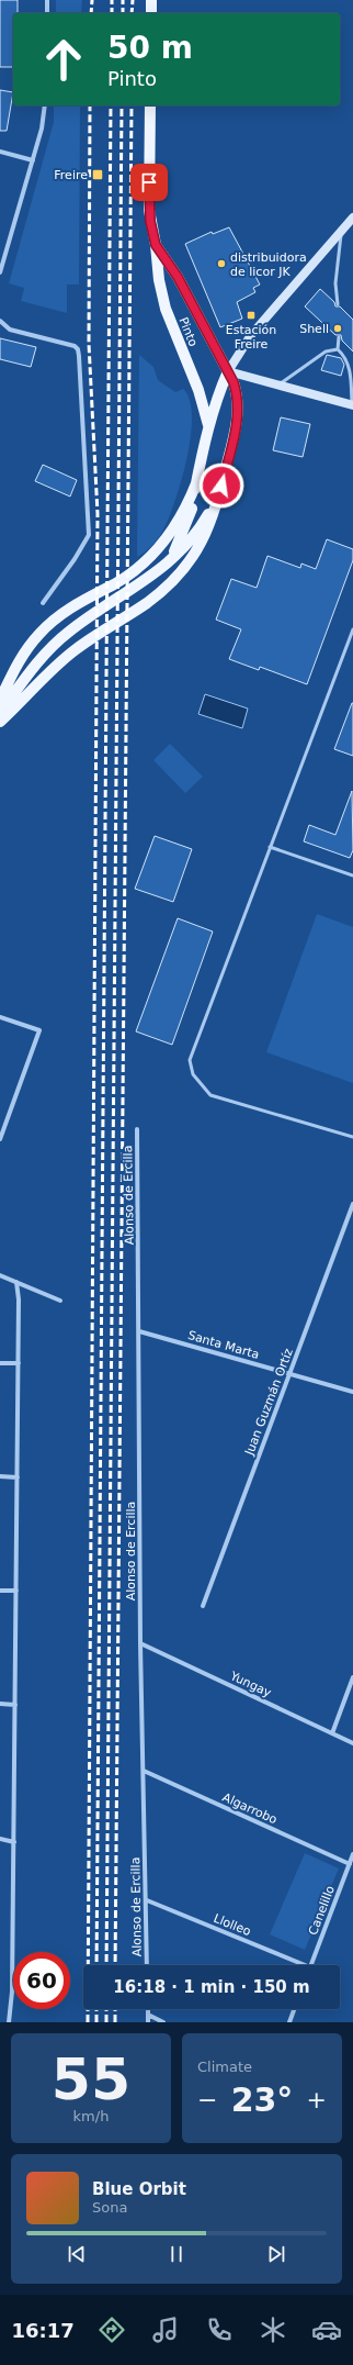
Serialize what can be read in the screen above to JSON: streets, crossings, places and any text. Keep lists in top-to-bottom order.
{
  "streets": {
    "main road": ["Pinto"],
    "street": [
      "Alonso de Ercilla",
      "Santa Marta",
      "Juan Guzmán Ortíz",
      "Yungay",
      "Algarrobo",
      "Canelillo",
      "Llolleo"
    ]
  },
  "crossings": [
    ["Alonso de Ercilla", "Santa Marta"],
    ["Alonso de Ercilla", "Yungay"],
    ["Alonso de Ercilla", "Algarrobo"],
    ["Alonso de Ercilla", "Llolleo"],
    ["Santa Marta", "Juan Guzmán Ortíz"],
    ["Algarrobo", "Canelillo"]
  ],
  "places": {
    "transit": ["Freire", "Estación Freire"],
    "other": ["distribuidora de licor JK", "Shell"]
  },
  "page": {
    "turn": ["50 m", "Pinto"],
    "limit": "60",
    "trip": "16:18 · 1 min · 150 m",
    "tile": [
      ["55", "km/h"],
      "Climate"
    ],
    "heat": ["−", "23°", "+"],
    "song": ["Blue Orbit", "Sona"],
    "tabs": "16:17"
  }
}
